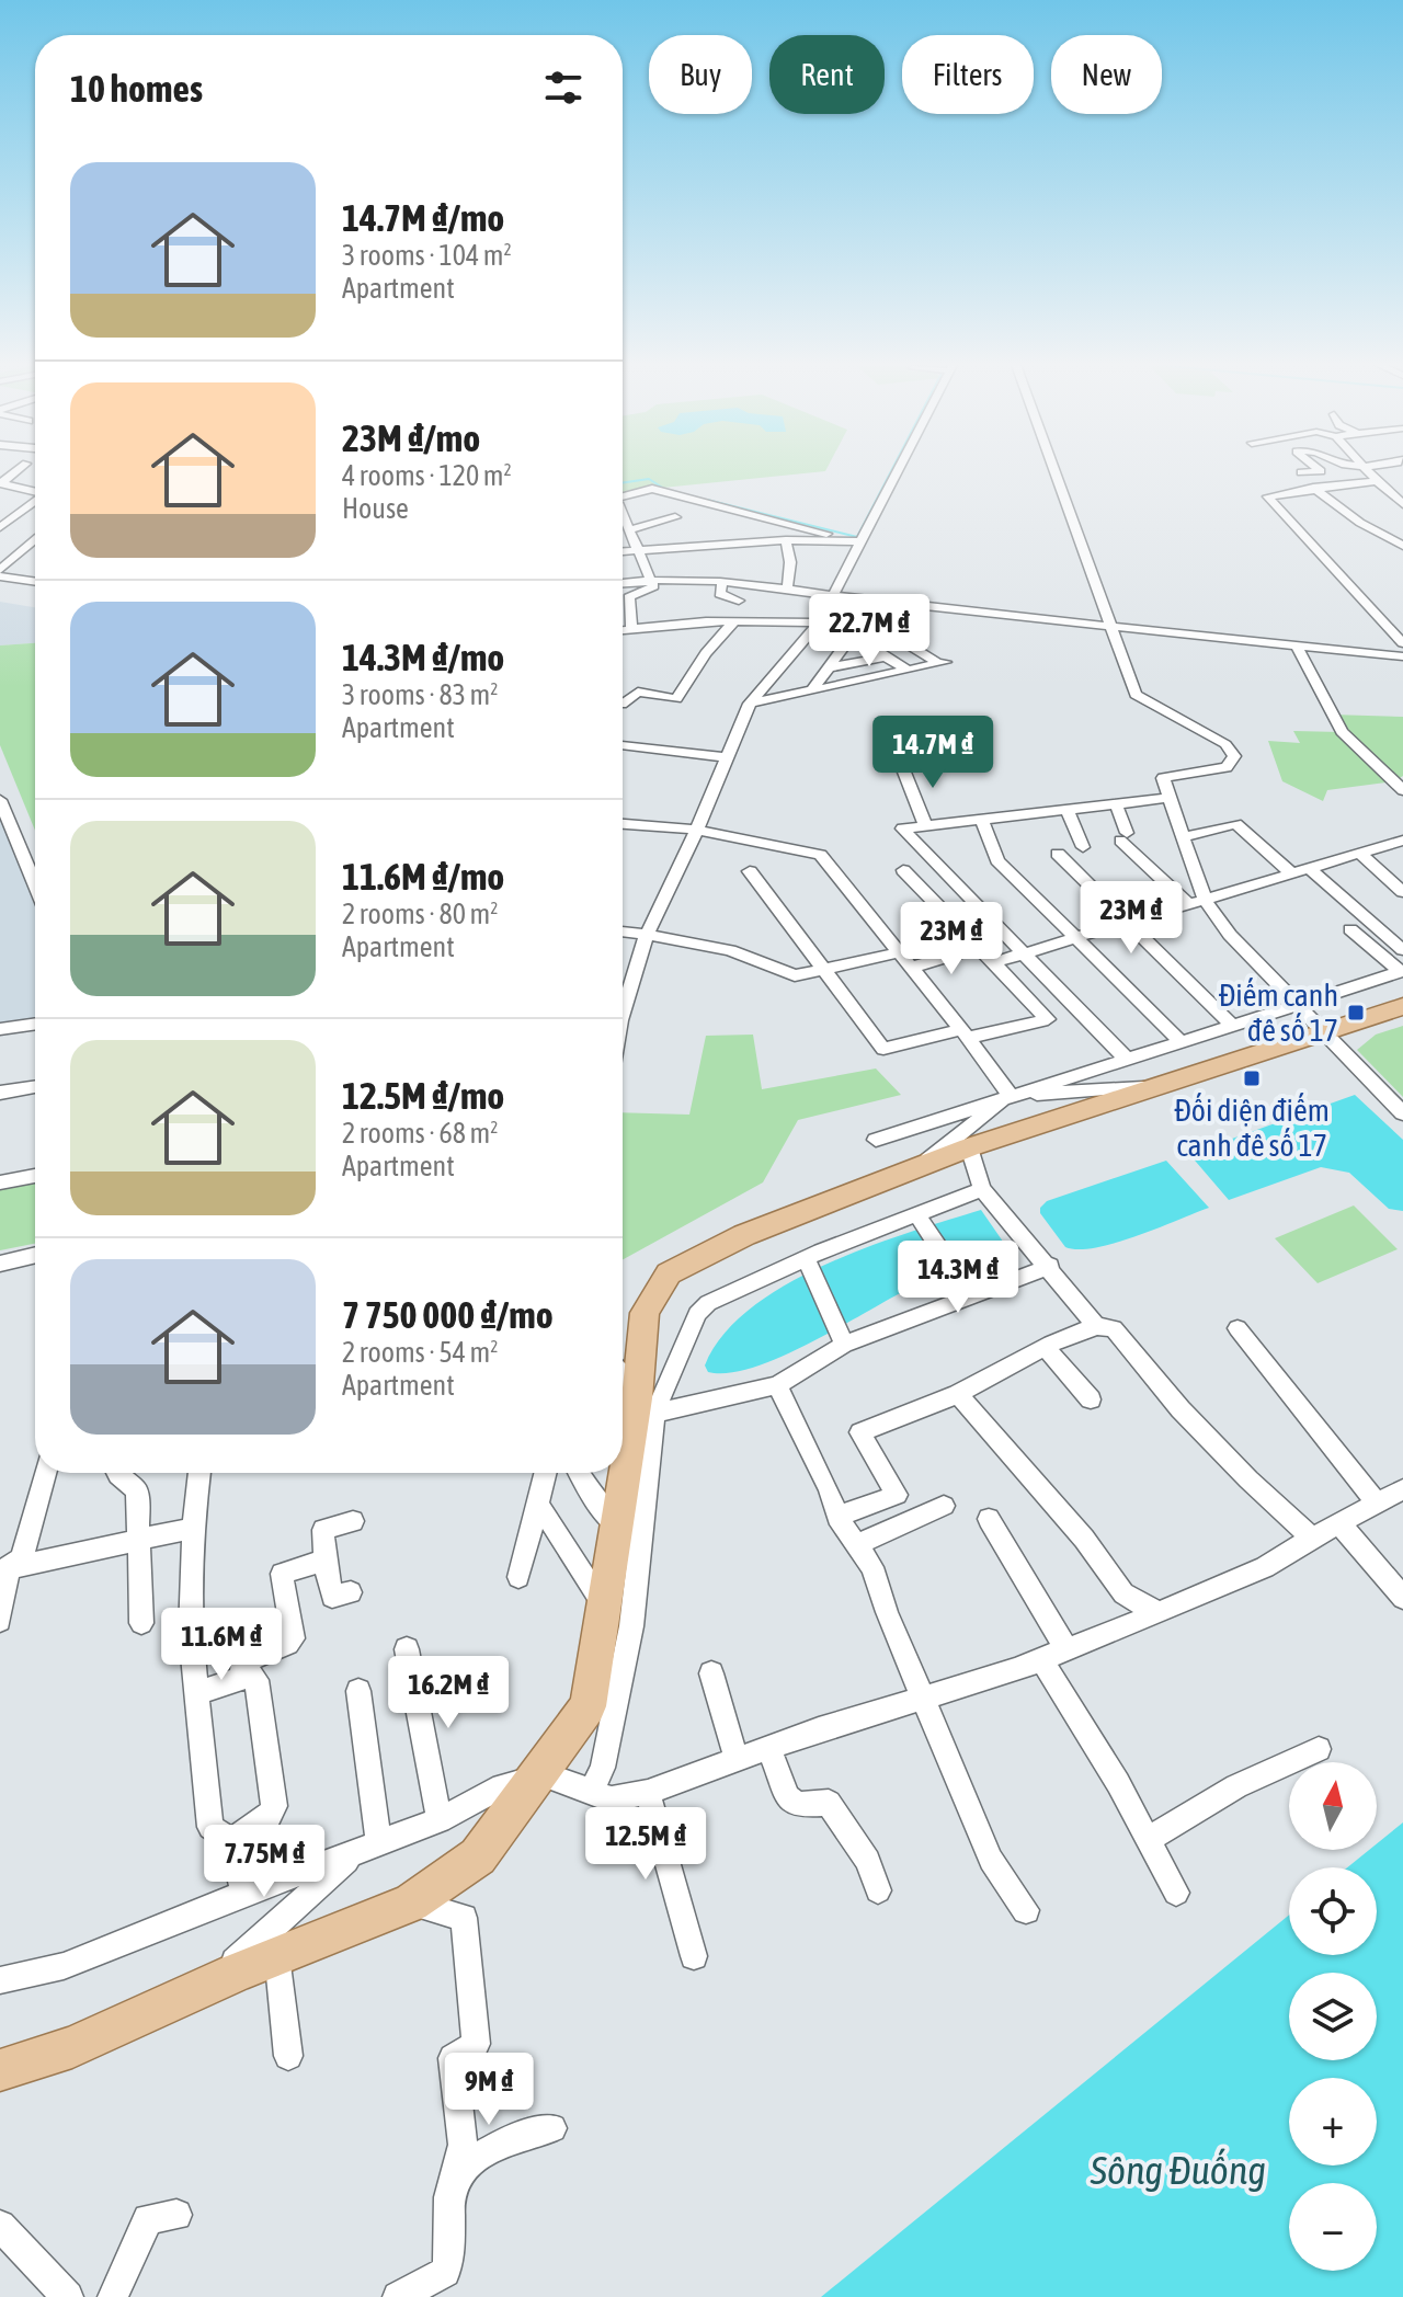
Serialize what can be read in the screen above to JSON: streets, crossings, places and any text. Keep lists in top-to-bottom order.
{
  "water": ["Sông Đuống"],
  "places": {
    "transit": ["Điếm canh đê số 17", "Đối diện điếm canh đê số 17"]
  },
  "north": "top",
  "page": {
    "chip": [
      "Buy",
      "Rent",
      "Filters",
      "New"
    ],
    "heading": "10 homes",
    "list": [
      {
        "name": "14.7M ₫/mo",
        "note": "3 rooms · 104 m² · Apartment"
      },
      {
        "name": "23M ₫/mo",
        "note": "4 rooms · 120 m² · House"
      },
      {
        "name": "14.3M ₫/mo",
        "note": "3 rooms · 83 m² · Apartment"
      },
      {
        "name": "11.6M ₫/mo",
        "note": "2 rooms · 80 m² · Apartment"
      },
      {
        "name": "12.5M ₫/mo",
        "note": "2 rooms · 68 m² · Apartment"
      },
      {
        "name": "7 750 000 ₫/mo",
        "note": "2 rooms · 54 m² · Apartment"
      }
    ],
    "price": [
      "22.7M ₫",
      "14.7M ₫",
      "23M ₫",
      "23M ₫",
      "14.3M ₫",
      "11.6M ₫",
      "16.2M ₫",
      "12.5M ₫",
      "7.75M ₫",
      "9M ₫"
    ],
    "map_buttons": ["+", "−"]
  }
}
